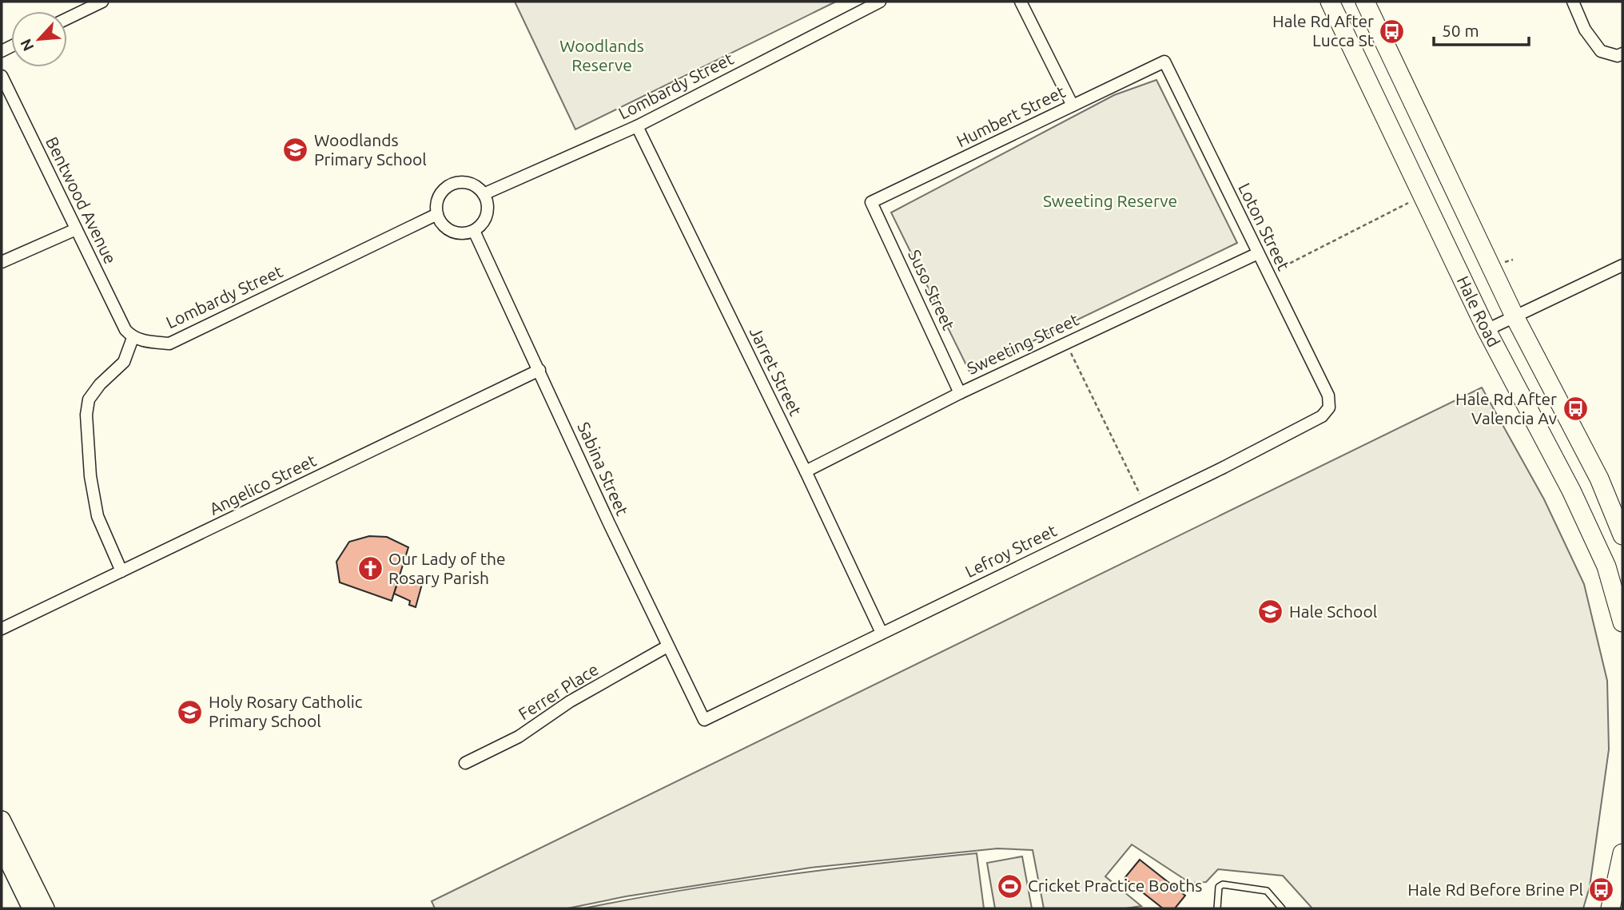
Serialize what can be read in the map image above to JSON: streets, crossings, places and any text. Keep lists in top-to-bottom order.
{
  "streets": {
    "main road": ["Hale Road"],
    "street": [
      "Lombardy Street",
      "Humbert Street",
      "Bentwood Avenue",
      "Loton Street",
      "Suso Street",
      "Sweeting Street",
      "Jarret Street",
      "Sabina Street",
      "Angelico Street",
      "Lefroy Street",
      "Ferrer Place"
    ]
  },
  "crossings": [
    ["Lombardy Street", "Bentwood Avenue"],
    ["Lombardy Street", "Jarret Street"],
    ["Lombardy Street", "Sabina Street"],
    ["Humbert Street", "Loton Street"],
    ["Humbert Street", "Suso Street"],
    ["Loton Street", "Sweeting Street"],
    ["Loton Street", "Lefroy Street"],
    ["Suso Street", "Sweeting Street"],
    ["Sweeting Street", "Jarret Street"],
    ["Jarret Street", "Lefroy Street"],
    ["Sabina Street", "Angelico Street"],
    ["Sabina Street", "Lefroy Street"],
    ["Sabina Street", "Ferrer Place"]
  ],
  "parks": ["Woodlands Reserve", "Sweeting Reserve"],
  "places": {
    "bus stop": ["Hale Rd After Lucca St", "Hale Rd After Valencia Av", "Hale Rd Before Brine Pl"],
    "school or university": ["Woodlands Primary School", "Hale School", "Holy Rosary Catholic Primary School"],
    "church": ["Our Lady of the Rosary Parish"],
    "sports": ["Cricket Practice Booths"]
  },
  "scale_bar": "50 m",
  "north": "bottom left"
}
